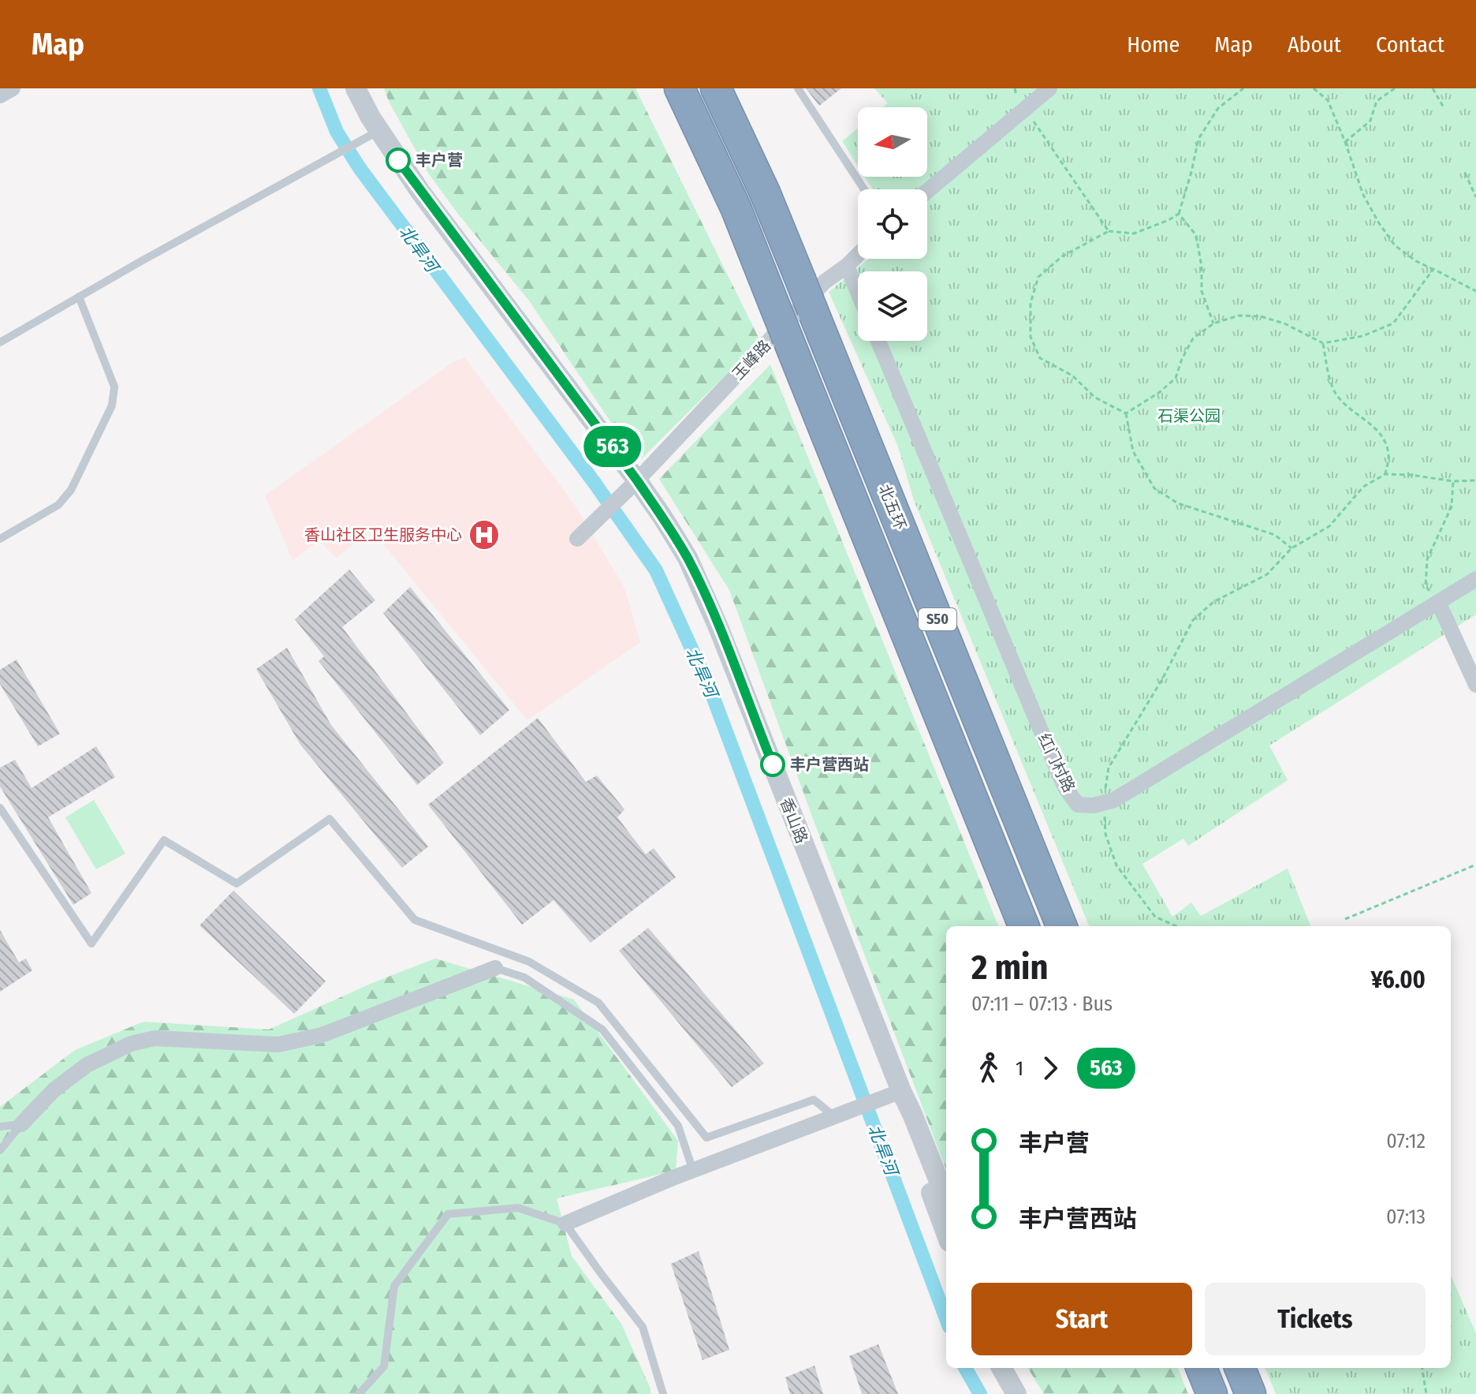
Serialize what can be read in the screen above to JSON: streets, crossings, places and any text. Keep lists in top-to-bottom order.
{
  "streets": {
    "highway": ["北五环", "S50"],
    "street": ["玉峰路", "红门村路", "香山路"]
  },
  "crossings": [
    ["玉峰路", "香山路"]
  ],
  "water": ["北旱河"],
  "parks": ["石渠公园"],
  "places": {
    "other": ["丰户营", "丰户营西站"],
    "hospital": ["香山社区卫生服务中心"]
  },
  "lines": ["bus line 563"],
  "north": "left",
  "page": {
    "header": "Map",
    "nav": [
      "Home",
      "Map",
      "About",
      "Contact"
    ],
    "on_map": "563",
    "heading": ["2 min", "07:11 – 07:13 · Bus", "¥6.00"],
    "legs": ["1", "563"],
    "list": [
      {
        "name": "丰户营",
        "value": "07:12"
      },
      {
        "name": "丰户营西站",
        "value": "07:13"
      }
    ],
    "buttons": ["Start", "Tickets"]
  }
}
